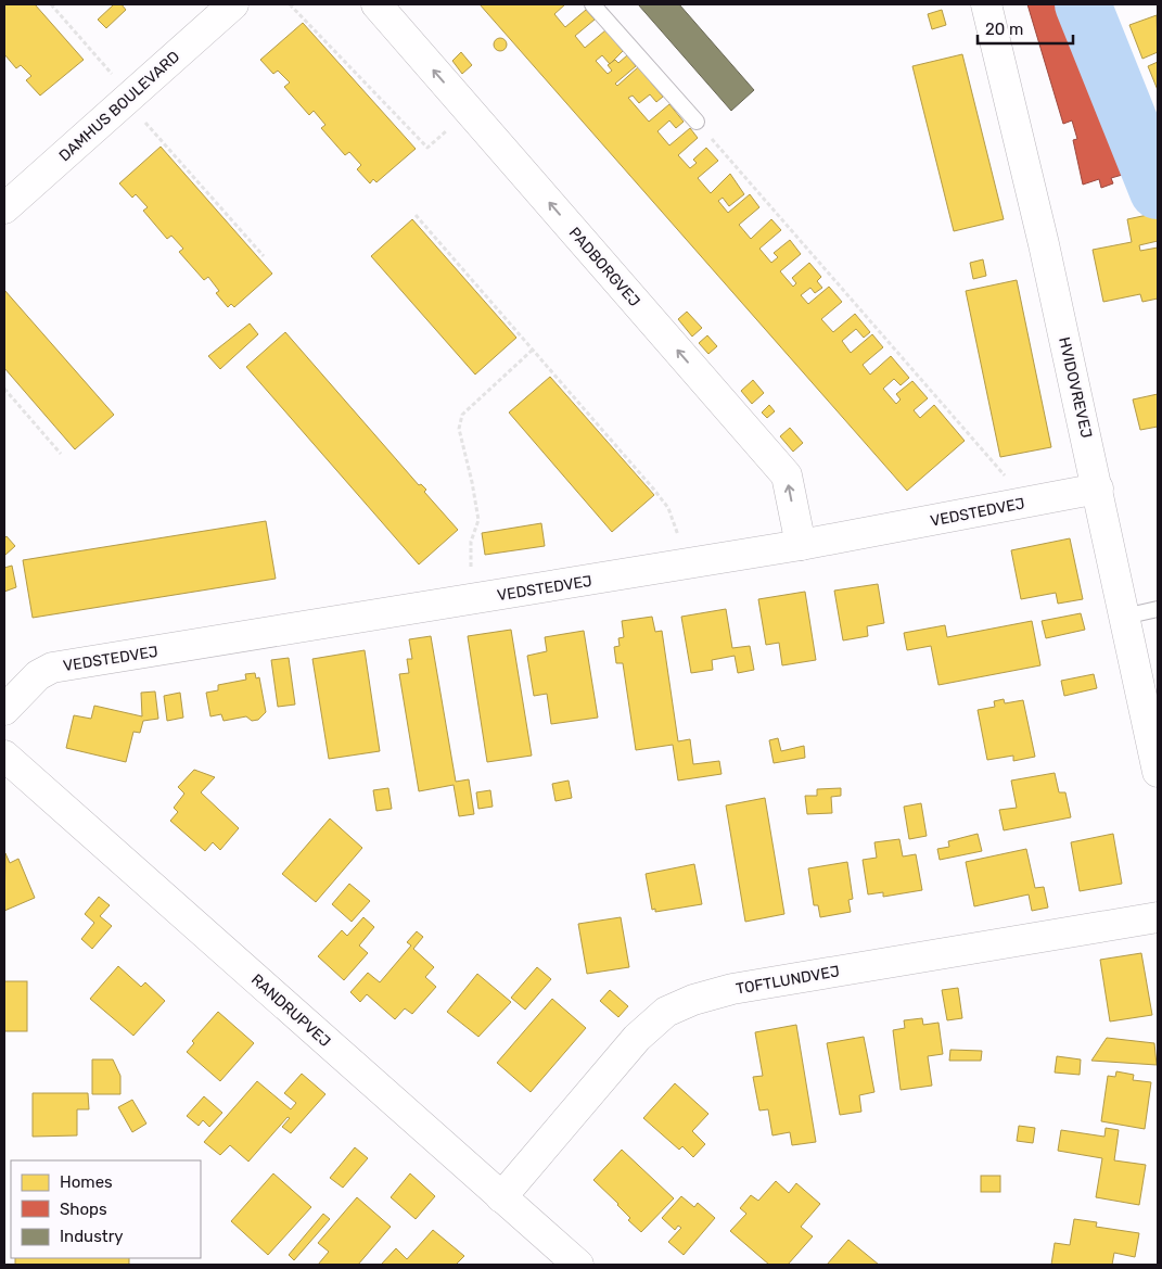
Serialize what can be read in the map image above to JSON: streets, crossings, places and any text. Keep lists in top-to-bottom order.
{
  "streets": {
    "street": [
      "DAMHUS BOULEVARD",
      "PADBORGVEJ",
      "HVIDOVREVEJ",
      "VEDSTEDVEJ",
      "TOFTLUNDVEJ",
      "RANDRUPVEJ"
    ]
  },
  "crossings": [
    ["PADBORGVEJ", "VEDSTEDVEJ"],
    ["HVIDOVREVEJ", "VEDSTEDVEJ"],
    ["TOFTLUNDVEJ", "RANDRUPVEJ"]
  ],
  "one_way": ["PADBORGVEJ"],
  "legend": ["Homes", "Shops", "Industry"],
  "scale_bar": "20 m"
}
